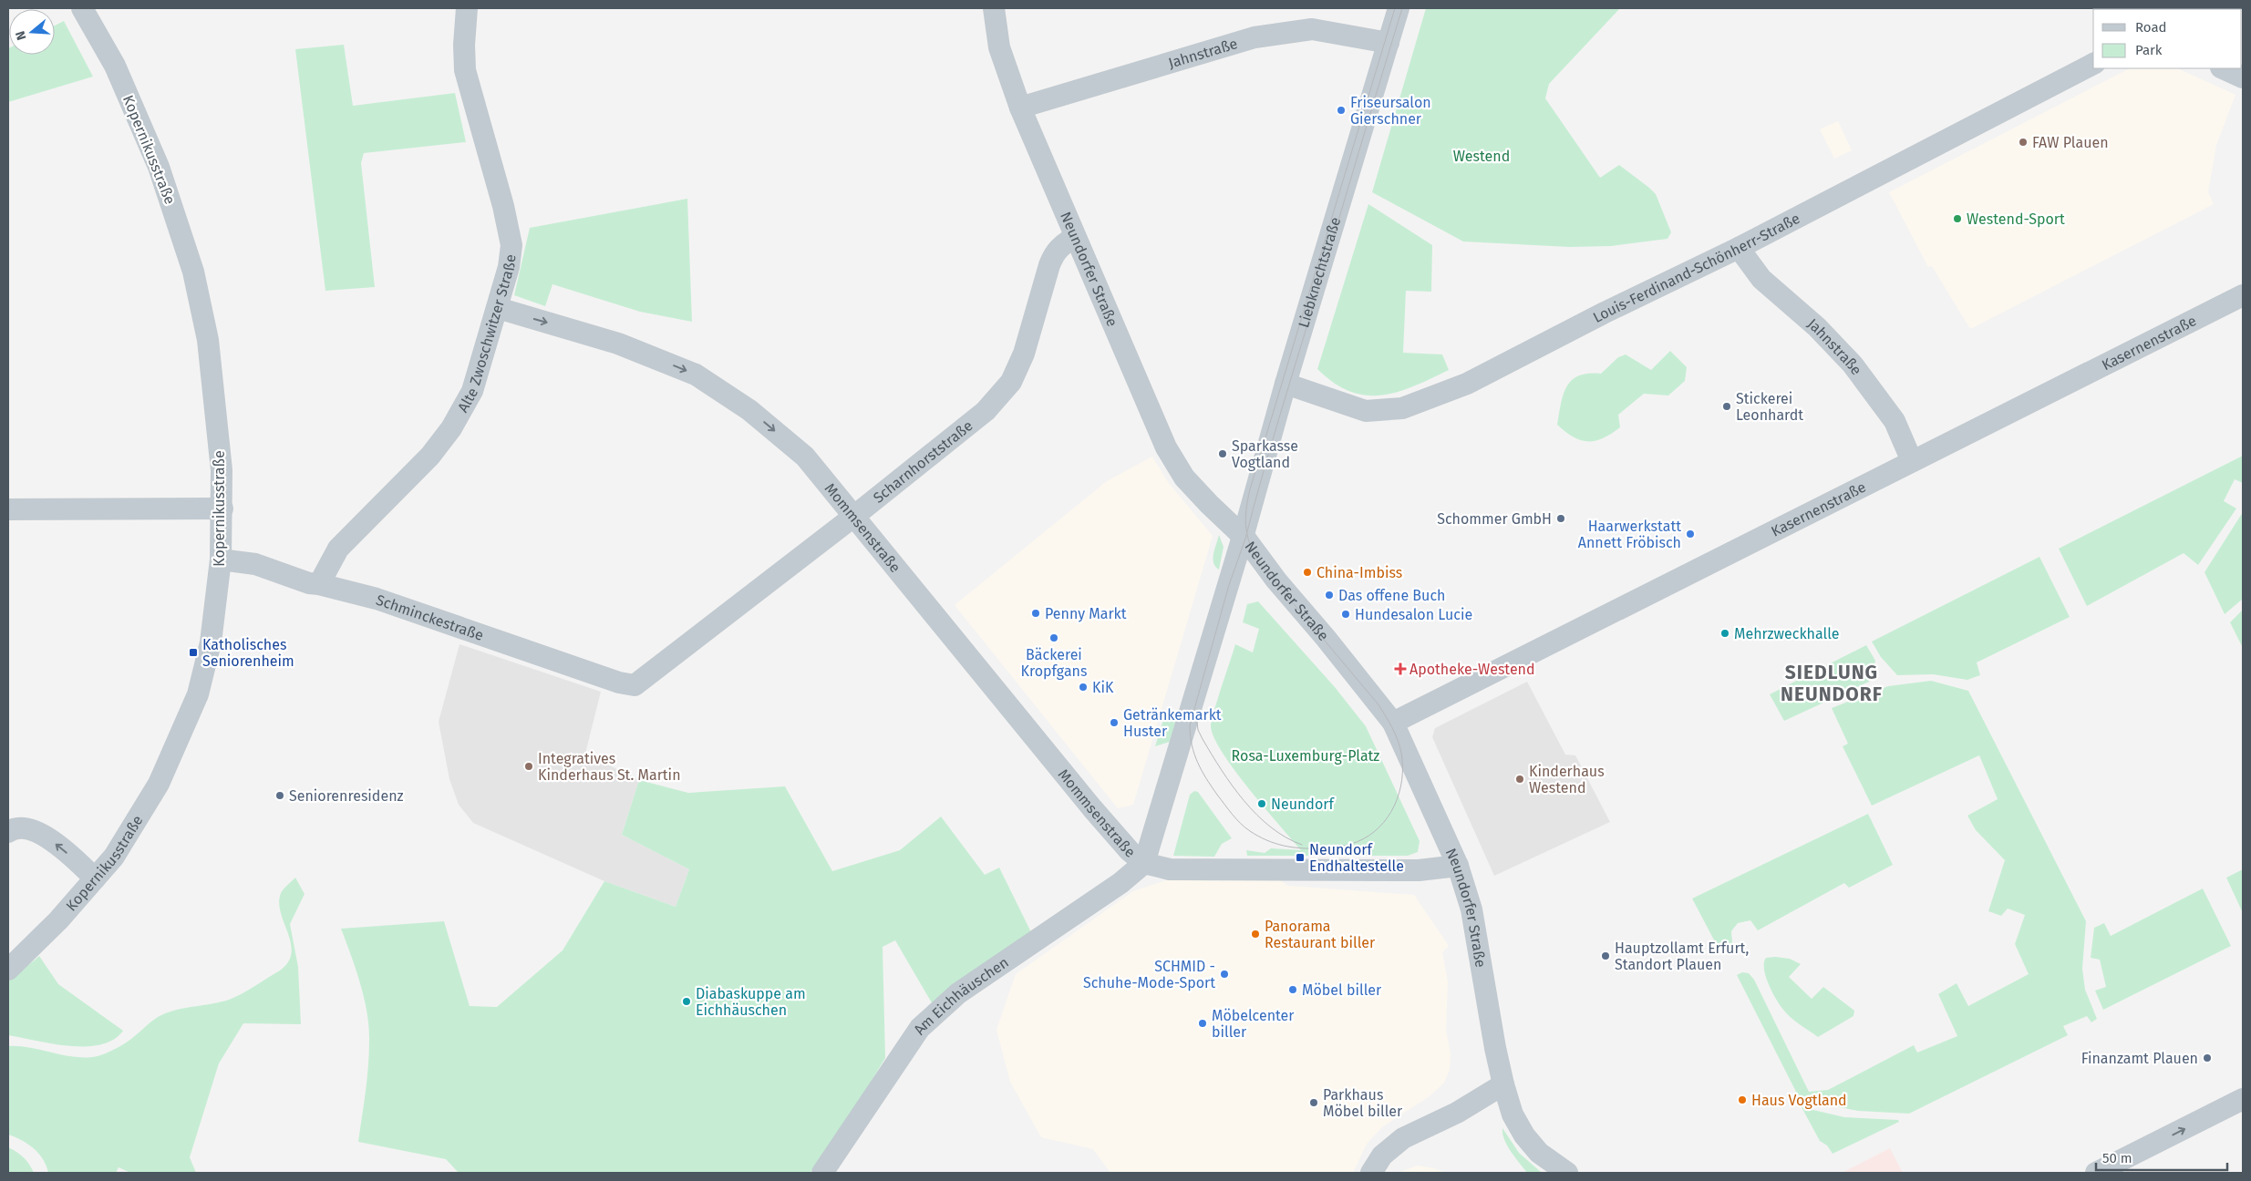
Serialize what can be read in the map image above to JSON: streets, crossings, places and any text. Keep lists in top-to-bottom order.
{
  "streets": {
    "street": [
      "Jahnstraße",
      "Kopernikusstraße",
      "Louis-Ferdinand-Schönherr-Straße",
      "Neundorfer Straße",
      "Liebknechtstraße",
      "Alte Zwoschwitzer Straße",
      "Kasernenstraße",
      "Scharnhorststraße",
      "Mommsenstraße",
      "Schminckestraße",
      "Am Eichhäuschen"
    ]
  },
  "crossings": [
    ["Jahnstraße", "Louis-Ferdinand-Schönherr-Straße"],
    ["Jahnstraße", "Neundorfer Straße"],
    ["Jahnstraße", "Liebknechtstraße"],
    ["Jahnstraße", "Kasernenstraße"],
    ["Kopernikusstraße", "Schminckestraße"],
    ["Louis-Ferdinand-Schönherr-Straße", "Liebknechtstraße"],
    ["Neundorfer Straße", "Liebknechtstraße"],
    ["Neundorfer Straße", "Kasernenstraße"],
    ["Neundorfer Straße", "Scharnhorststraße"],
    ["Alte Zwoschwitzer Straße", "Mommsenstraße"],
    ["Alte Zwoschwitzer Straße", "Schminckestraße"],
    ["Scharnhorststraße", "Mommsenstraße"],
    ["Scharnhorststraße", "Schminckestraße"],
    ["Mommsenstraße", "Am Eichhäuschen"]
  ],
  "one_way": ["Mommsenstraße"],
  "districts": ["SIEDLUNG NEUNDORF"],
  "parks": ["Westend", "Rosa-Luxemburg-Platz"],
  "places": {
    "other": [
      "Friseursalon Gierschner",
      "FAW Plauen",
      "Westend-Sport",
      "Stickerei Leonhardt",
      "Sparkasse Vogtland",
      "Schommer GmbH",
      "Haarwerkstatt Annett Fröbisch",
      "China-Imbiss",
      "Das offene Buch",
      "Penny Markt",
      "Hundesalon Lucie",
      "Mehrzweckhalle",
      "Bäckerei Kropfgans",
      "KiK",
      "Getränkemarkt Huster",
      "Integratives Kinderhaus St. Martin",
      "Kinderhaus Westend",
      "Seniorenresidenz",
      "Neundorf",
      "Panorama Restaurant biller",
      "Hauptzollamt Erfurt, Standort Plauen",
      "SCHMID - Schuhe-Mode-Sport",
      "Möbel biller",
      "Diabaskuppe am Eichhäuschen",
      "Möbelcenter biller",
      "Finanzamt Plauen",
      "Haus Vogtland",
      "Parkhaus Möbel biller"
    ],
    "transit": ["Katholisches Seniorenheim", "Neundorf Endhaltestelle"],
    "health": ["Apotheke-Westend"]
  },
  "legend": ["Road", "Park"],
  "scale_bar": "50 m",
  "north": "left"
}
